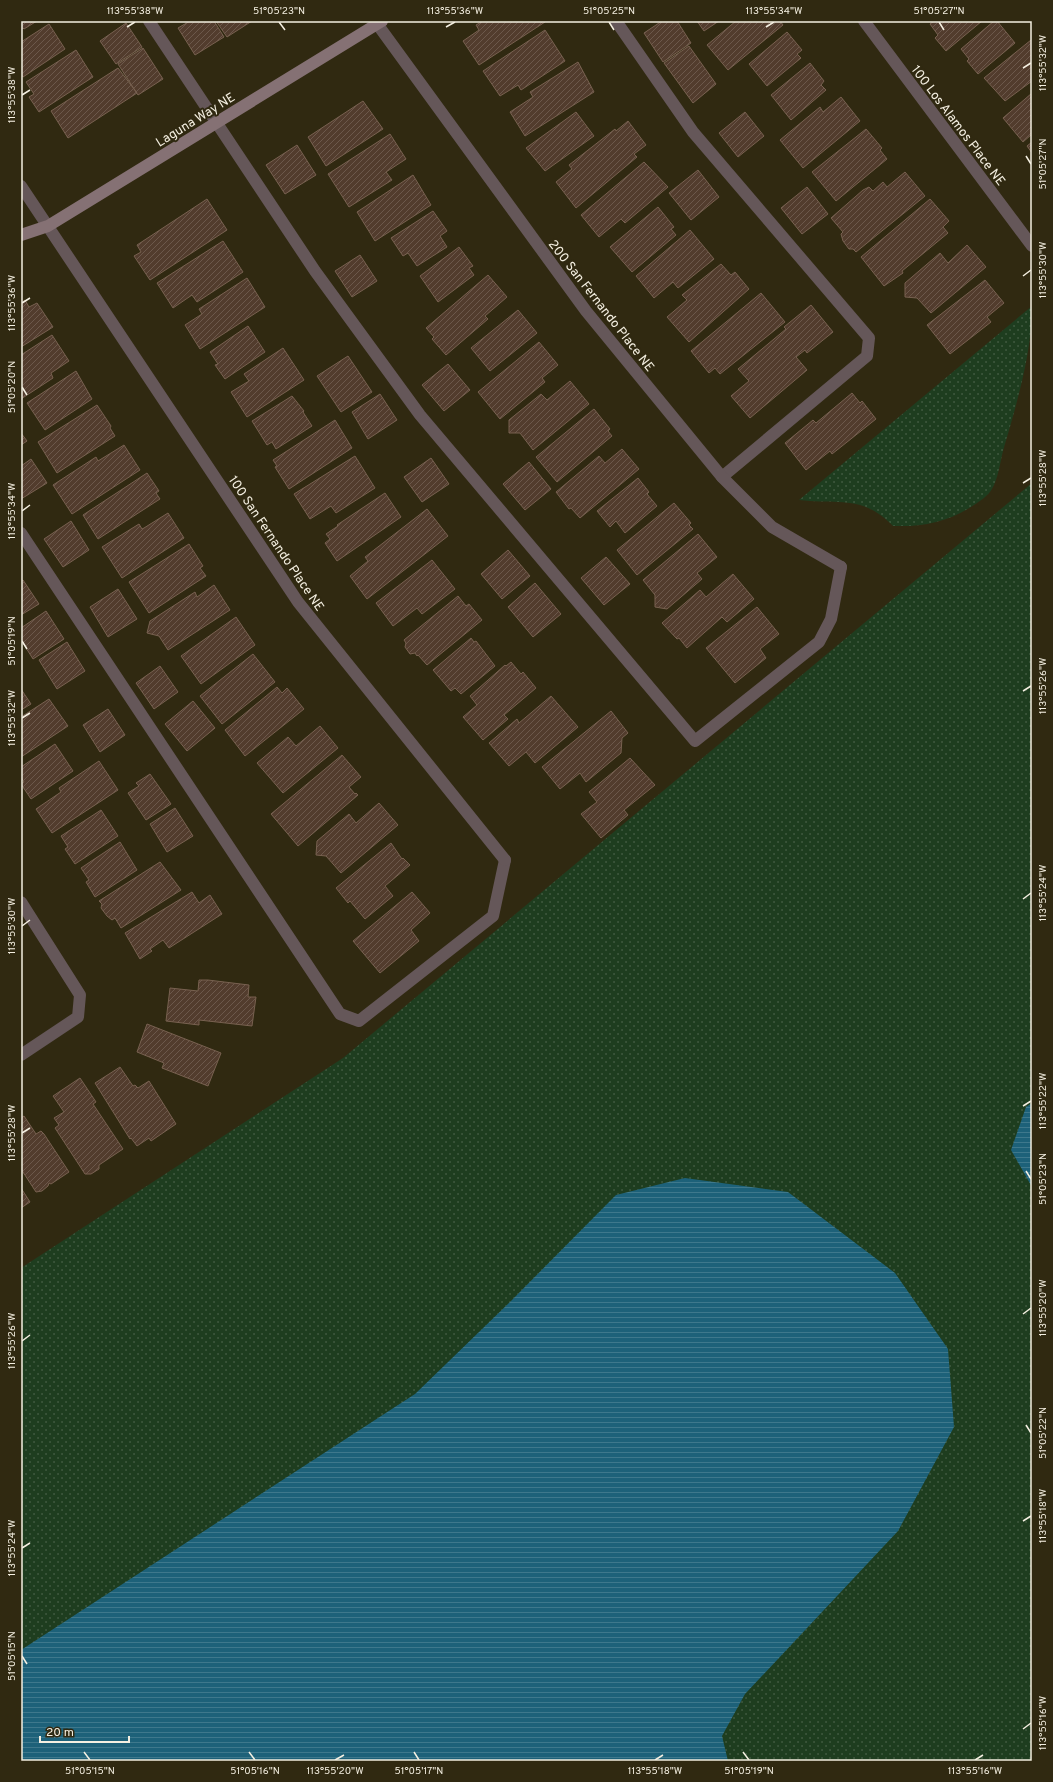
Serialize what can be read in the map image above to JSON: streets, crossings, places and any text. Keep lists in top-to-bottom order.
{
  "streets": {
    "street": [
      "Laguna Way NE",
      "100 Los Alamos Place NE",
      "200 San Fernando Place NE",
      "100 San Fernando Place NE"
    ]
  },
  "crossings": [
    ["Laguna Way NE", "200 San Fernando Place NE"],
    ["Laguna Way NE", "100 San Fernando Place NE"]
  ],
  "scale_bar": "20 m",
  "coordinates": [
    "113°55'38\"W",
    "51°05'23\"N",
    "113°55'36\"W",
    "51°05'25\"N",
    "113°55'34\"W",
    "51°05'27\"N",
    "113°55'32\"W",
    "113°55'30\"W",
    "51°05'20\"N",
    "113°55'28\"W",
    "51°05'19\"N",
    "113°55'26\"W",
    "113°55'24\"W",
    "113°55'22\"W",
    "113°55'20\"W",
    "51°05'22\"N",
    "113°55'18\"W",
    "51°05'15\"N",
    "113°55'16\"W",
    "51°05'16\"N",
    "51°05'17\"N"
  ]
}
